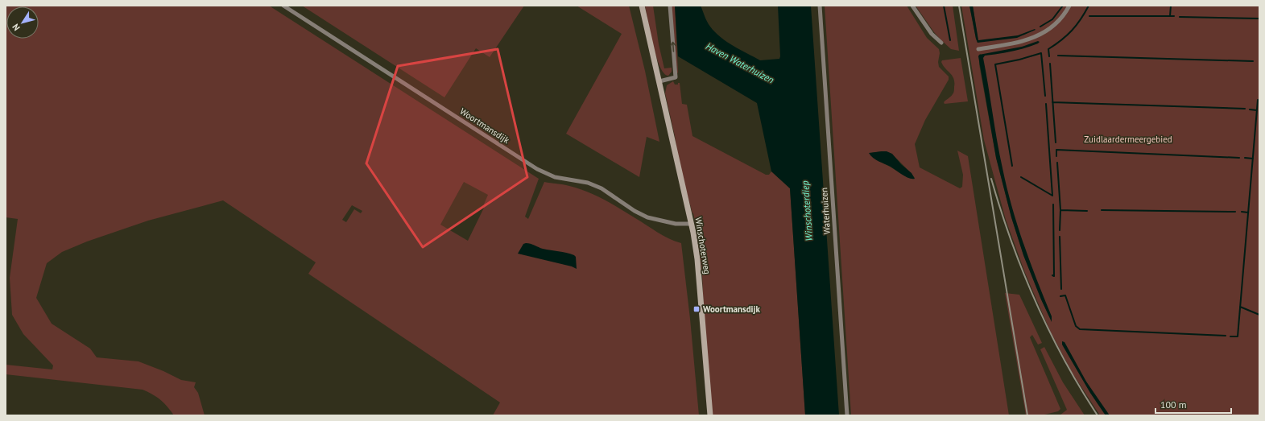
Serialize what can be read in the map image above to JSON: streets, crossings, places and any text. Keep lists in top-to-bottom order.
{
  "streets": {
    "main road": ["Winschoterweg"],
    "street": ["Woortmansdijk", "Waterhuizen"]
  },
  "crossings": [
    ["Woortmansdijk", "Winschoterweg"]
  ],
  "water": ["Haven Waterhuizen", "Winschoterdiep"],
  "parks": ["Zuidlaardermeergebied"],
  "places": {
    "transit": ["Woortmansdijk"]
  },
  "scale_bar": "100 m",
  "north": "bottom left"
}
